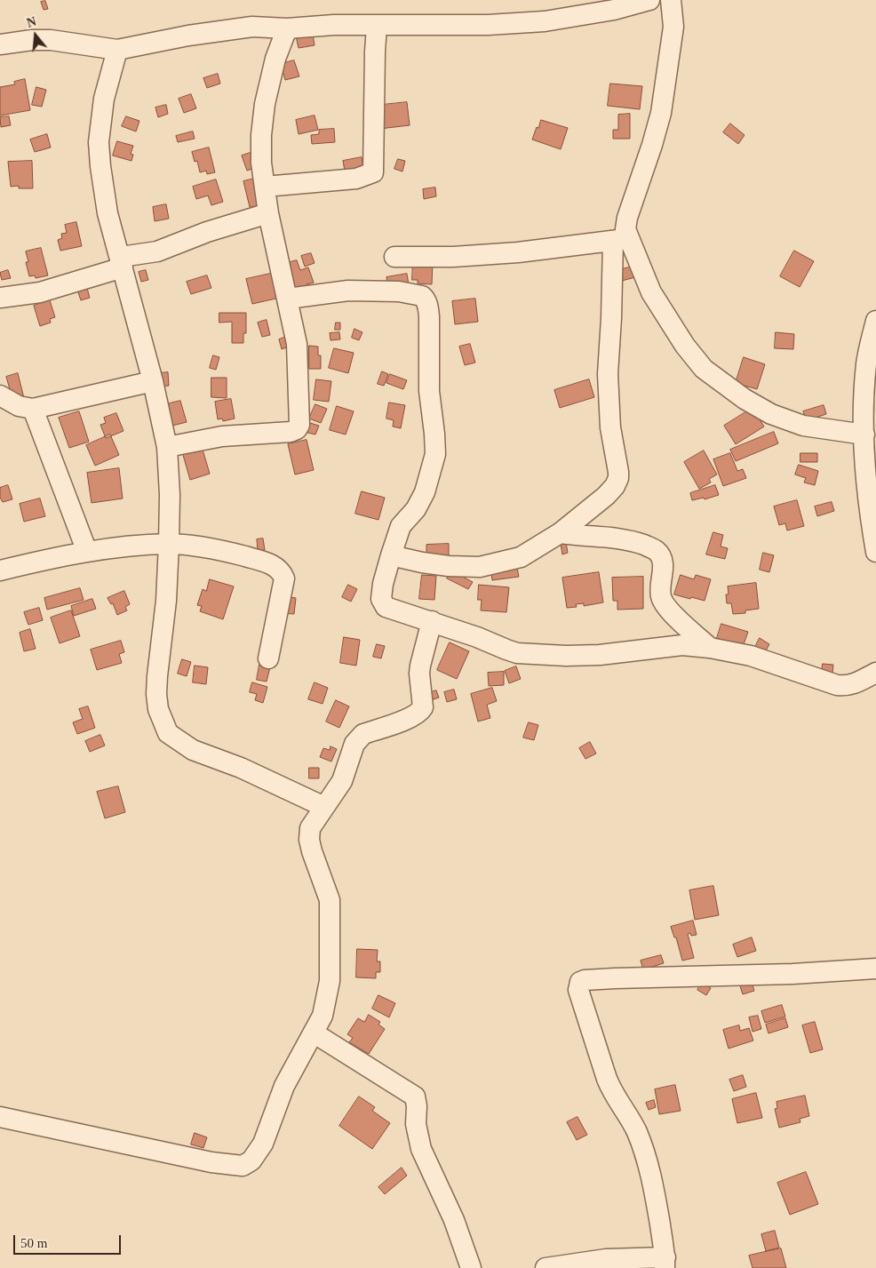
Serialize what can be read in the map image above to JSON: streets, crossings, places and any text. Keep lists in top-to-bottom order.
{
  "scale_bar": "50 m",
  "north": "top"
}
